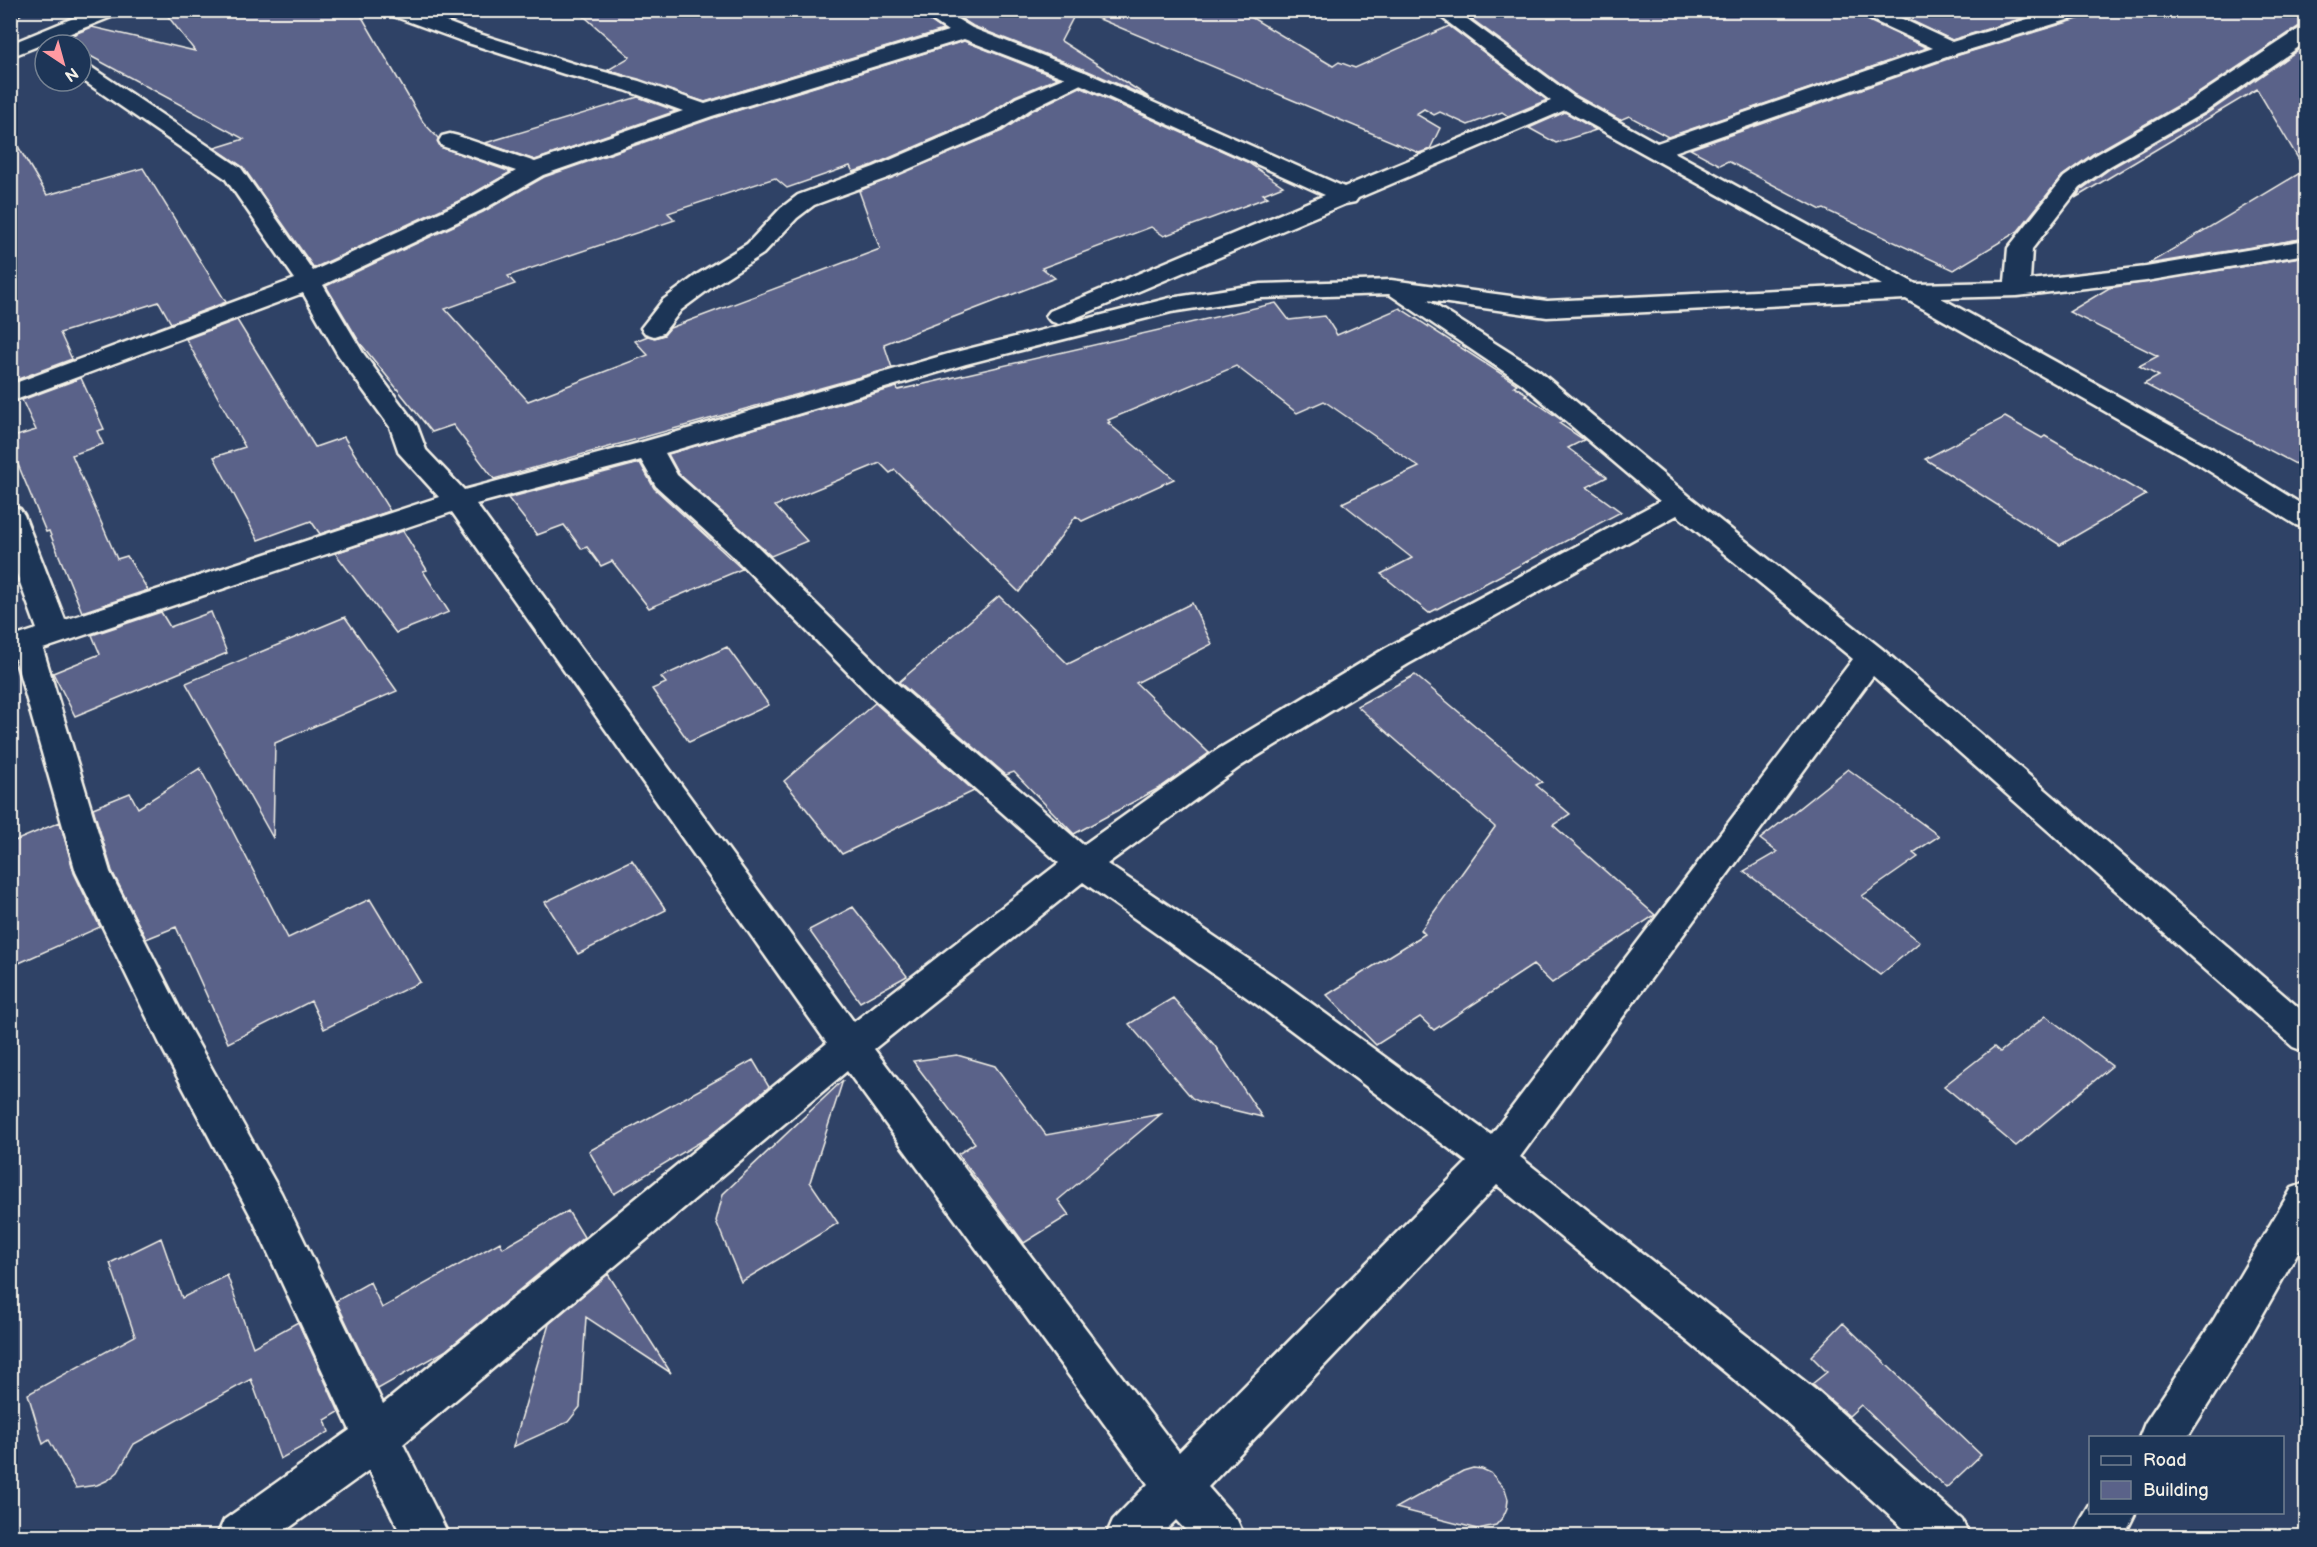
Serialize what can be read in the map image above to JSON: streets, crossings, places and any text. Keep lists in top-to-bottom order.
{
  "legend": ["Road", "Building"],
  "north": "bottom right"
}
